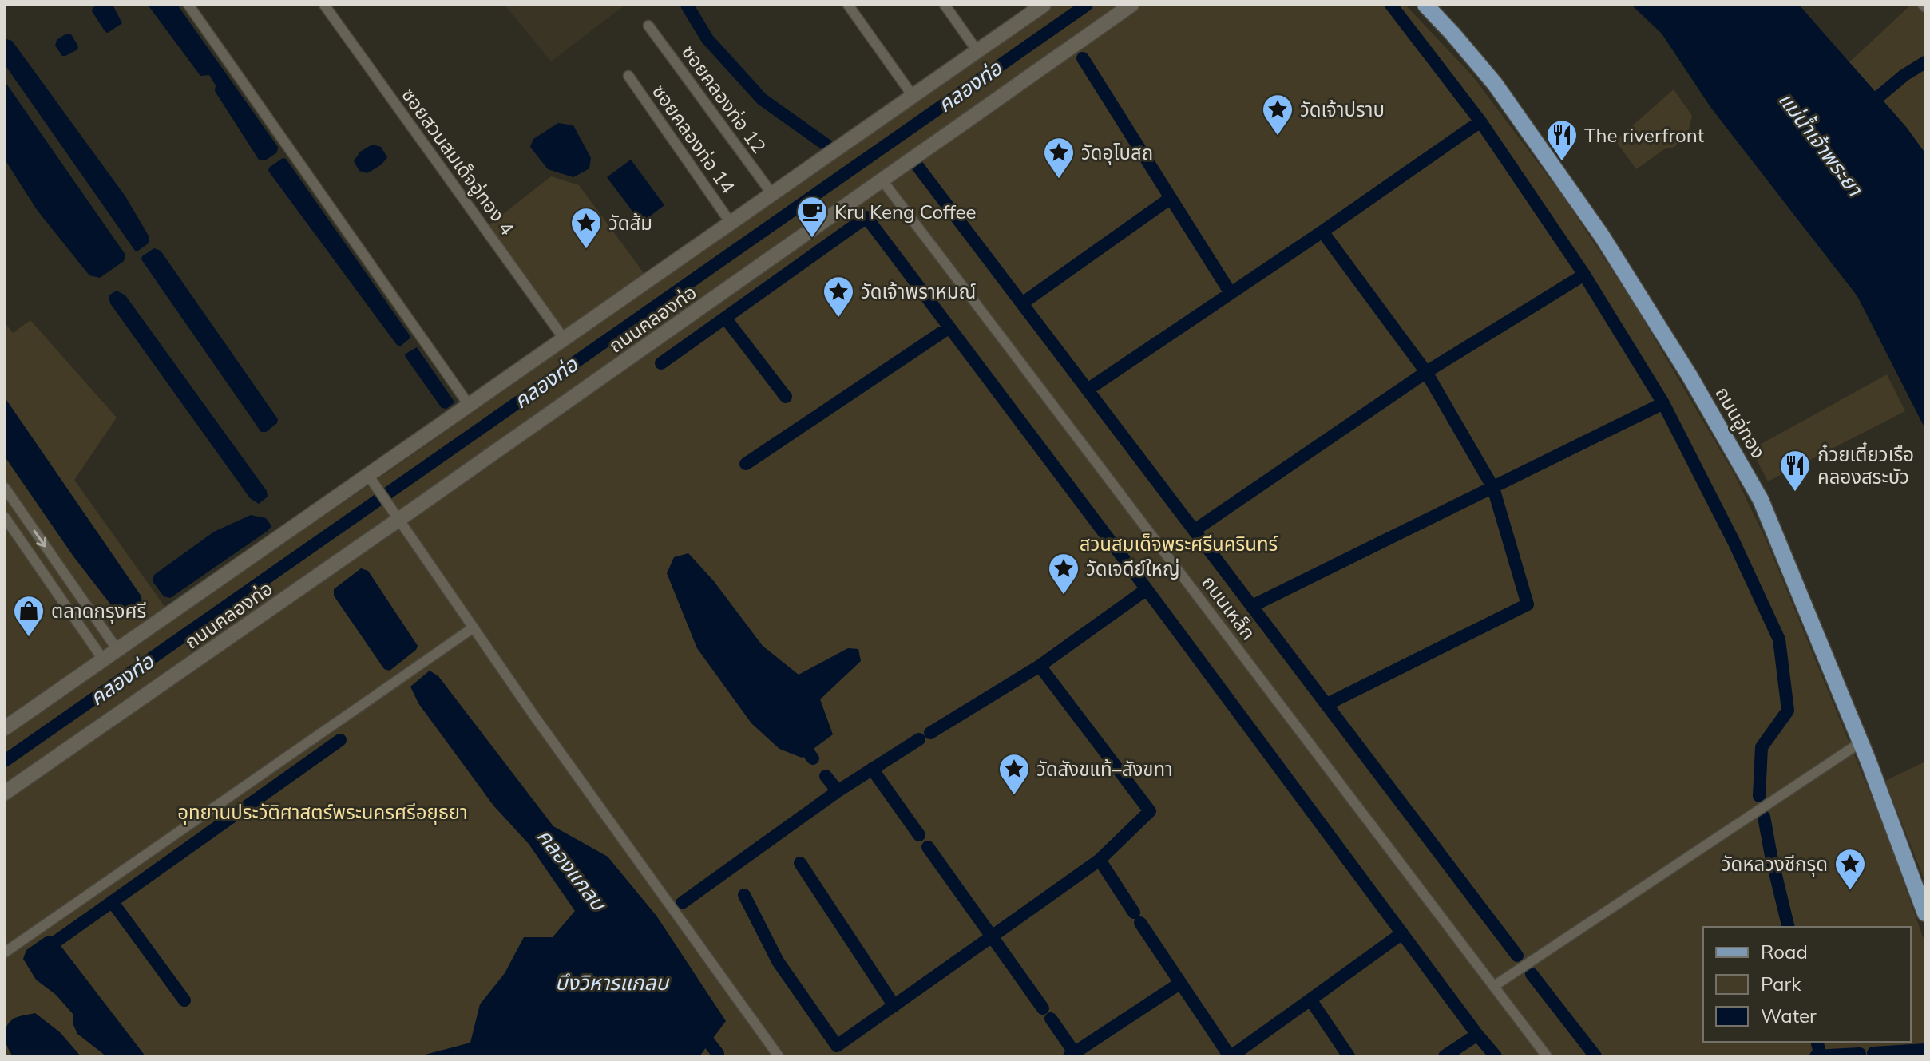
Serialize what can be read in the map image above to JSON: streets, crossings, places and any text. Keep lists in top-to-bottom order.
{
  "streets": {
    "main road": ["ถนนอู่ทอง"],
    "street": [
      "ซอยคลองท่อ 12",
      "ซอยคลองท่อ 14",
      "ซอยสวนสมเด็จอู่ทอง 4",
      "ถนนคลองท่อ",
      "ถนนเหล็ก"
    ]
  },
  "crossings": [
    ["ซอยคลองท่อ 12", "ถนนคลองท่อ"],
    ["ซอยคลองท่อ 14", "ถนนคลองท่อ"],
    ["ซอยสวนสมเด็จอู่ทอง 4", "ถนนคลองท่อ"],
    ["ถนนคลองท่อ", "ถนนเหล็ก"]
  ],
  "water": [
    "คลองท่อ",
    "แม่น้ำเจ้าพระยา",
    "คลองแกลบ",
    "บึงวิหารแกลบ"
  ],
  "parks": ["สวนสมเด็จพระศรีนครินทร์", "อุทยานประวัติศาสตร์พระนครศรีอยุธยา"],
  "places": {
    "place": [
      "วัดเจ้าปราบ",
      "วัดอุโบสถ",
      "วัดส้ม",
      "วัดเจ้าพราหมณ์",
      "วัดเจดีย์ใหญ่",
      "วัดสังขแท้–สังขทา",
      "วัดหลวงชีกรุด"
    ],
    "restaurant": ["The riverfront", "ก๋วยเตี๋ยวเรือ คลองสระบัว"],
    "cafe": ["Kru Keng Coffee"],
    "shop": ["ตลาดกรุงศรี"]
  },
  "legend": ["Road", "Park", "Water"]
}
